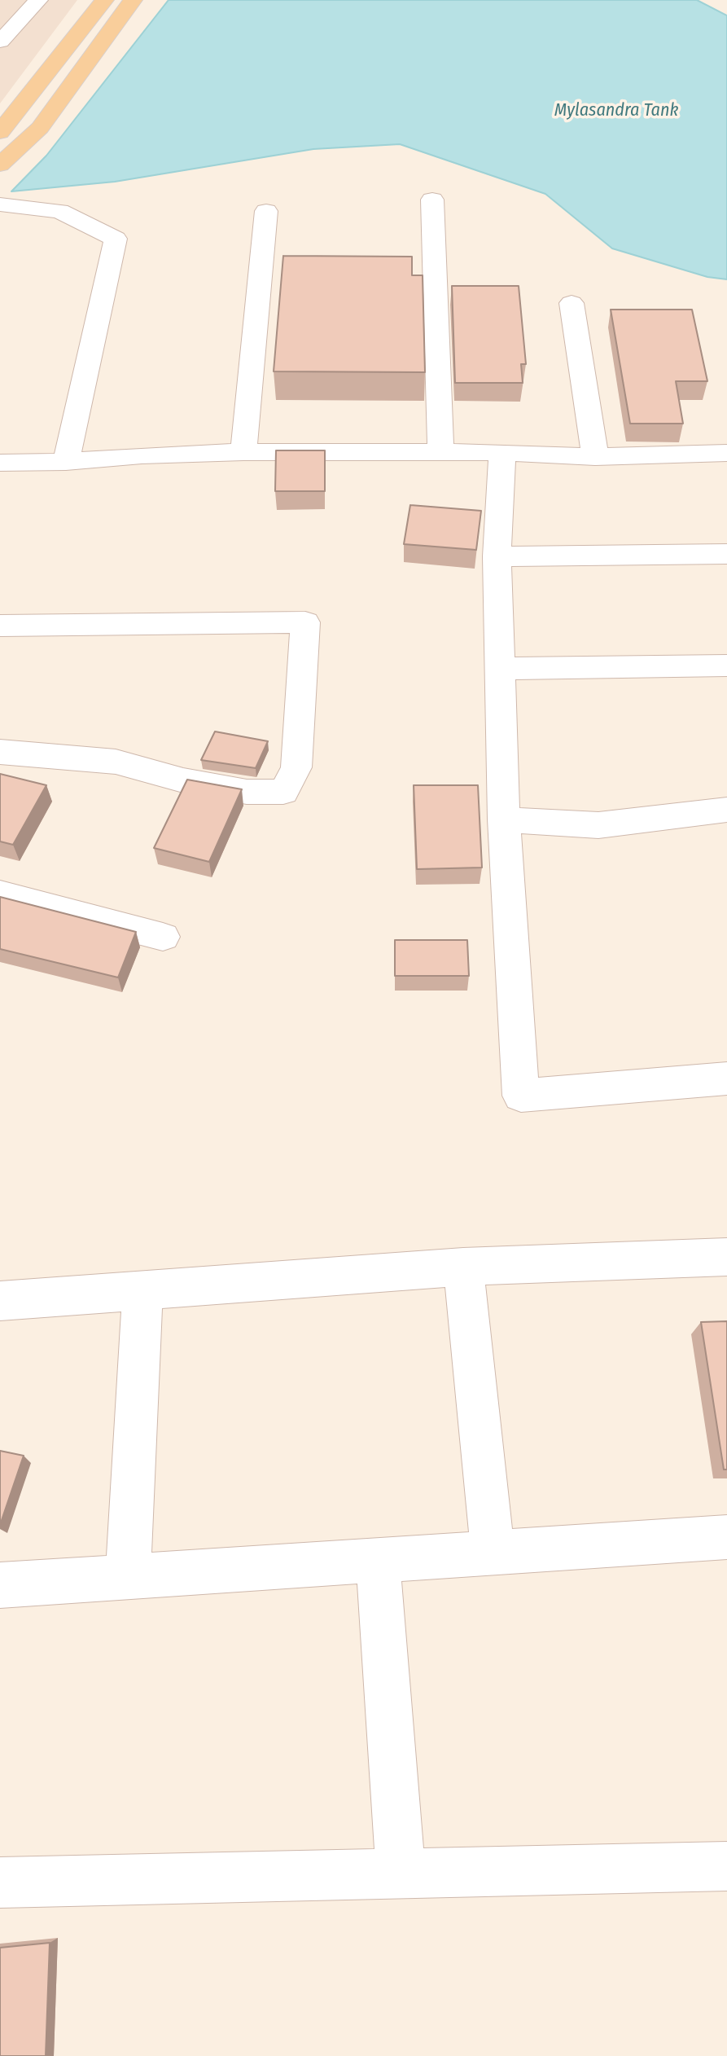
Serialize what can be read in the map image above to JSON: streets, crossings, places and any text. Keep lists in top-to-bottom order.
{
  "water": ["Mylasandra Tank"]
}
